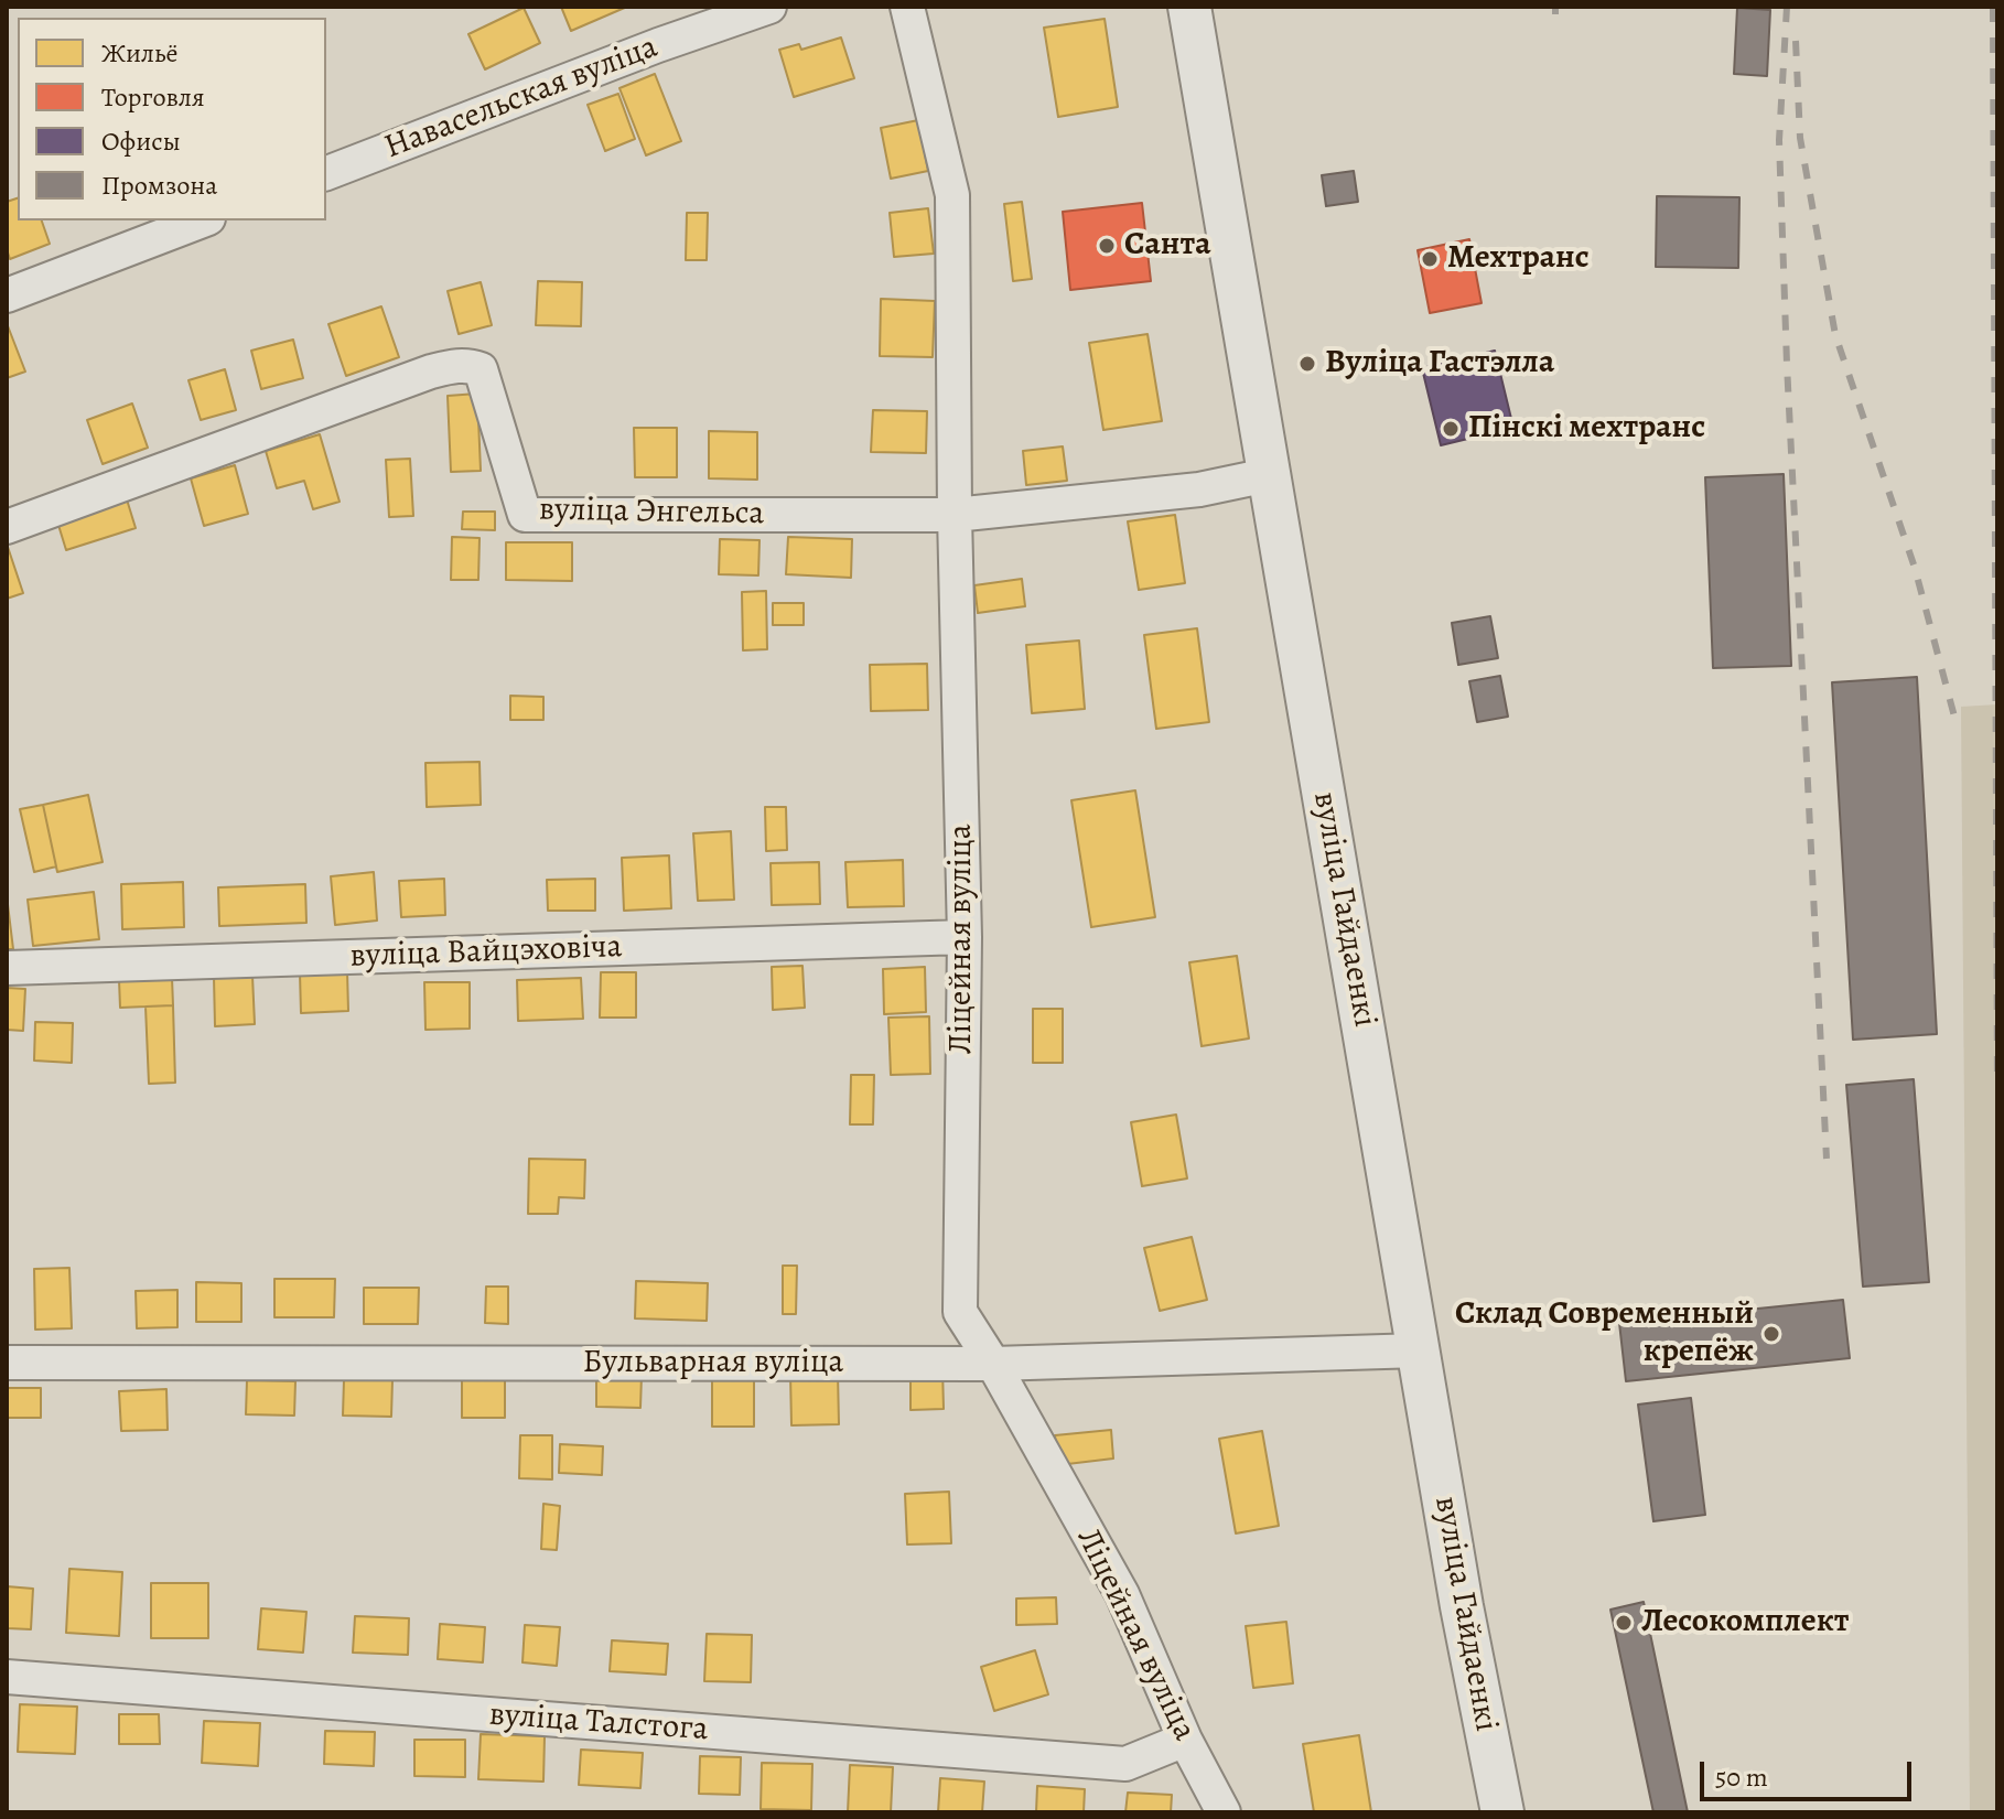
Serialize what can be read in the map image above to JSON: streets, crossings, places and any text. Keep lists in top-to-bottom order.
{
  "streets": {
    "street": [
      "Навасельская вуліца",
      "вуліца Энгельса",
      "вуліца Гайдаенкі",
      "Ліцейная вуліца",
      "вуліца Вайцэховіча",
      "Бульварная вуліца",
      "вуліца Талстога"
    ]
  },
  "crossings": [
    ["вуліца Энгельса", "вуліца Гайдаенкі"],
    ["вуліца Энгельса", "Ліцейная вуліца"],
    ["вуліца Гайдаенкі", "Бульварная вуліца"],
    ["Ліцейная вуліца", "вуліца Вайцэховіча"],
    ["Ліцейная вуліца", "Бульварная вуліца"],
    ["Ліцейная вуліца", "вуліца Талстога"]
  ],
  "places": [
    "Санта",
    "Мехтранс",
    "Вуліца Гастэлла",
    "Пінскі мехтранс",
    "Склад Современный крепёж",
    "Лесокомплект"
  ],
  "legend": [
    "Жильё",
    "Торговля",
    "Офисы",
    "Промзона"
  ],
  "scale_bar": "50 m"
}
